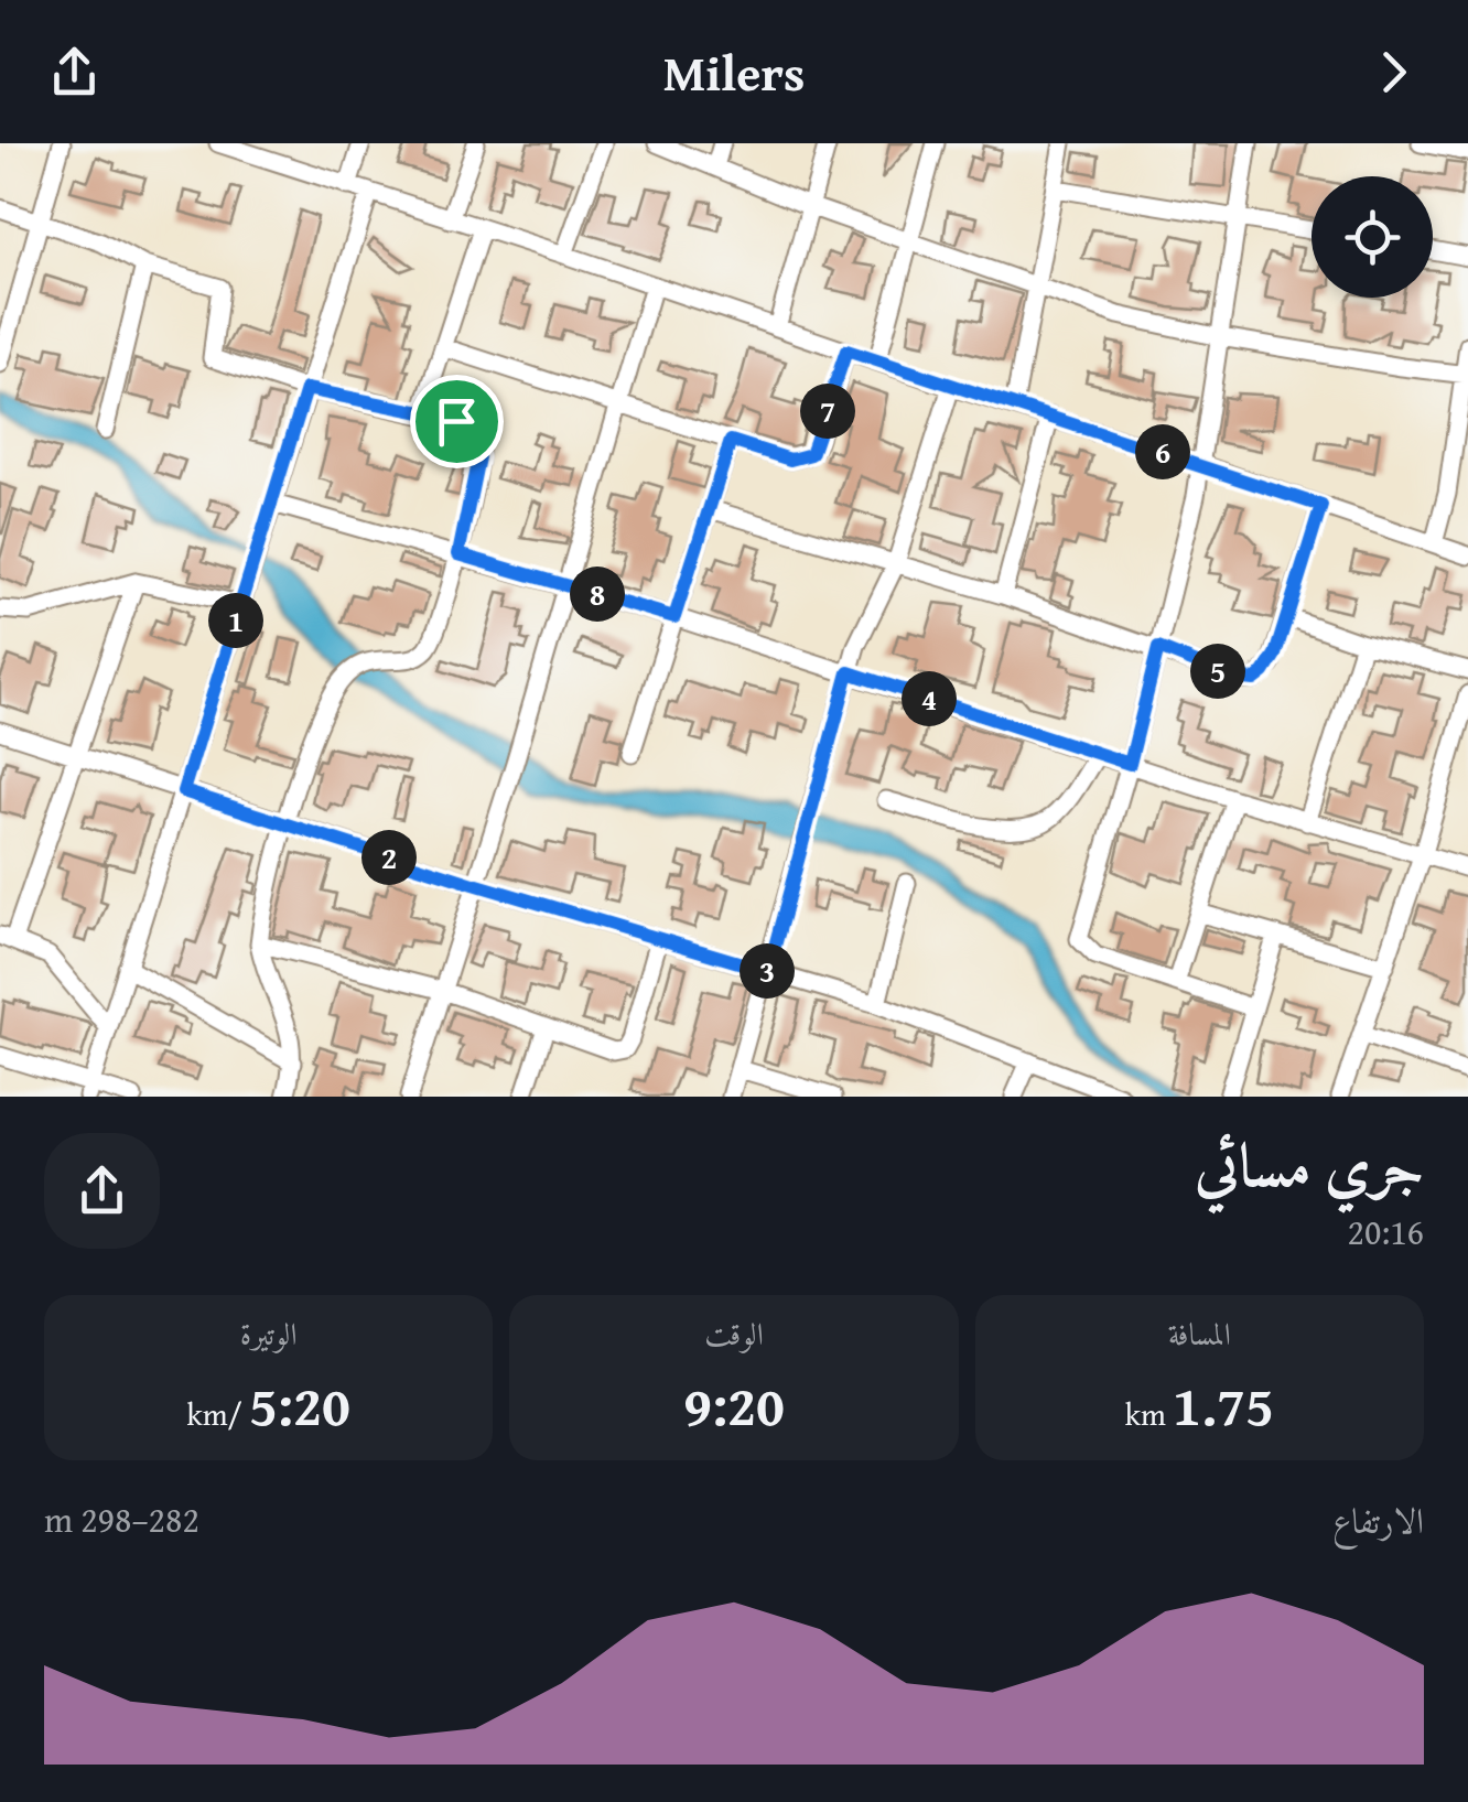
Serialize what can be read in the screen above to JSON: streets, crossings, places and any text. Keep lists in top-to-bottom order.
{
  "page": {
    "header": "Milers",
    "pins": [
      "7",
      "6",
      "8",
      "1",
      "5",
      "4",
      "2",
      "3"
    ],
    "heading": ["جري مسائي", "20:16"],
    "stats": [
      ["المسافة", "1.75 km"],
      ["الوقت", "9:20"],
      ["الوتيرة", "5:20 /km"]
    ],
    "chart": ["الارتفاع", "282–298 m"]
  }
}
